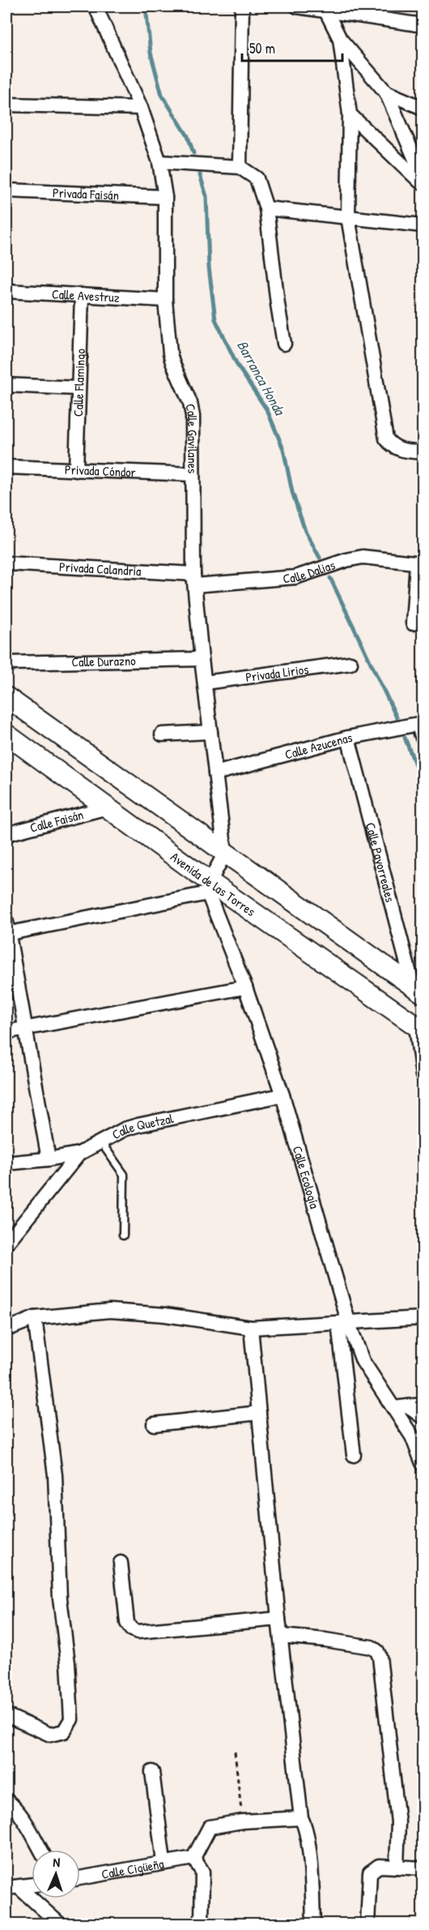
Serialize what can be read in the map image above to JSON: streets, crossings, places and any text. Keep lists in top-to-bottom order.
{
  "streets": {
    "main road": ["Avenida de las Torres"],
    "street": [
      "Privada Faisán",
      "Calle Avestruz",
      "Calle Flamingo",
      "Calle Gavilanes",
      "Privada Cóndor",
      "Privada Calandria",
      "Calle Dalias",
      "Calle Durazno",
      "Privada Lirios",
      "Calle Azucenas",
      "Calle Faisán",
      "Calle Pavorreales",
      "Calle Quetzal",
      "Calle Ecología",
      "Calle Cigüeña"
    ]
  },
  "crossings": [
    ["Privada Faisán", "Calle Gavilanes"],
    ["Calle Avestruz", "Calle Flamingo"],
    ["Calle Avestruz", "Calle Gavilanes"],
    ["Calle Flamingo", "Privada Cóndor"],
    ["Calle Gavilanes", "Privada Cóndor"],
    ["Calle Gavilanes", "Privada Calandria"],
    ["Calle Gavilanes", "Calle Dalias"],
    ["Calle Gavilanes", "Calle Durazno"],
    ["Calle Gavilanes", "Privada Lirios"],
    ["Calle Gavilanes", "Calle Azucenas"],
    ["Privada Calandria", "Calle Dalias"],
    ["Calle Azucenas", "Calle Pavorreales"],
    ["Calle Faisán", "Avenida de las Torres"],
    ["Avenida de las Torres", "Calle Ecología"],
    ["Calle Quetzal", "Calle Ecología"]
  ],
  "water": ["Barranca Honda"],
  "scale_bar": "50 m",
  "north": "top"
}
